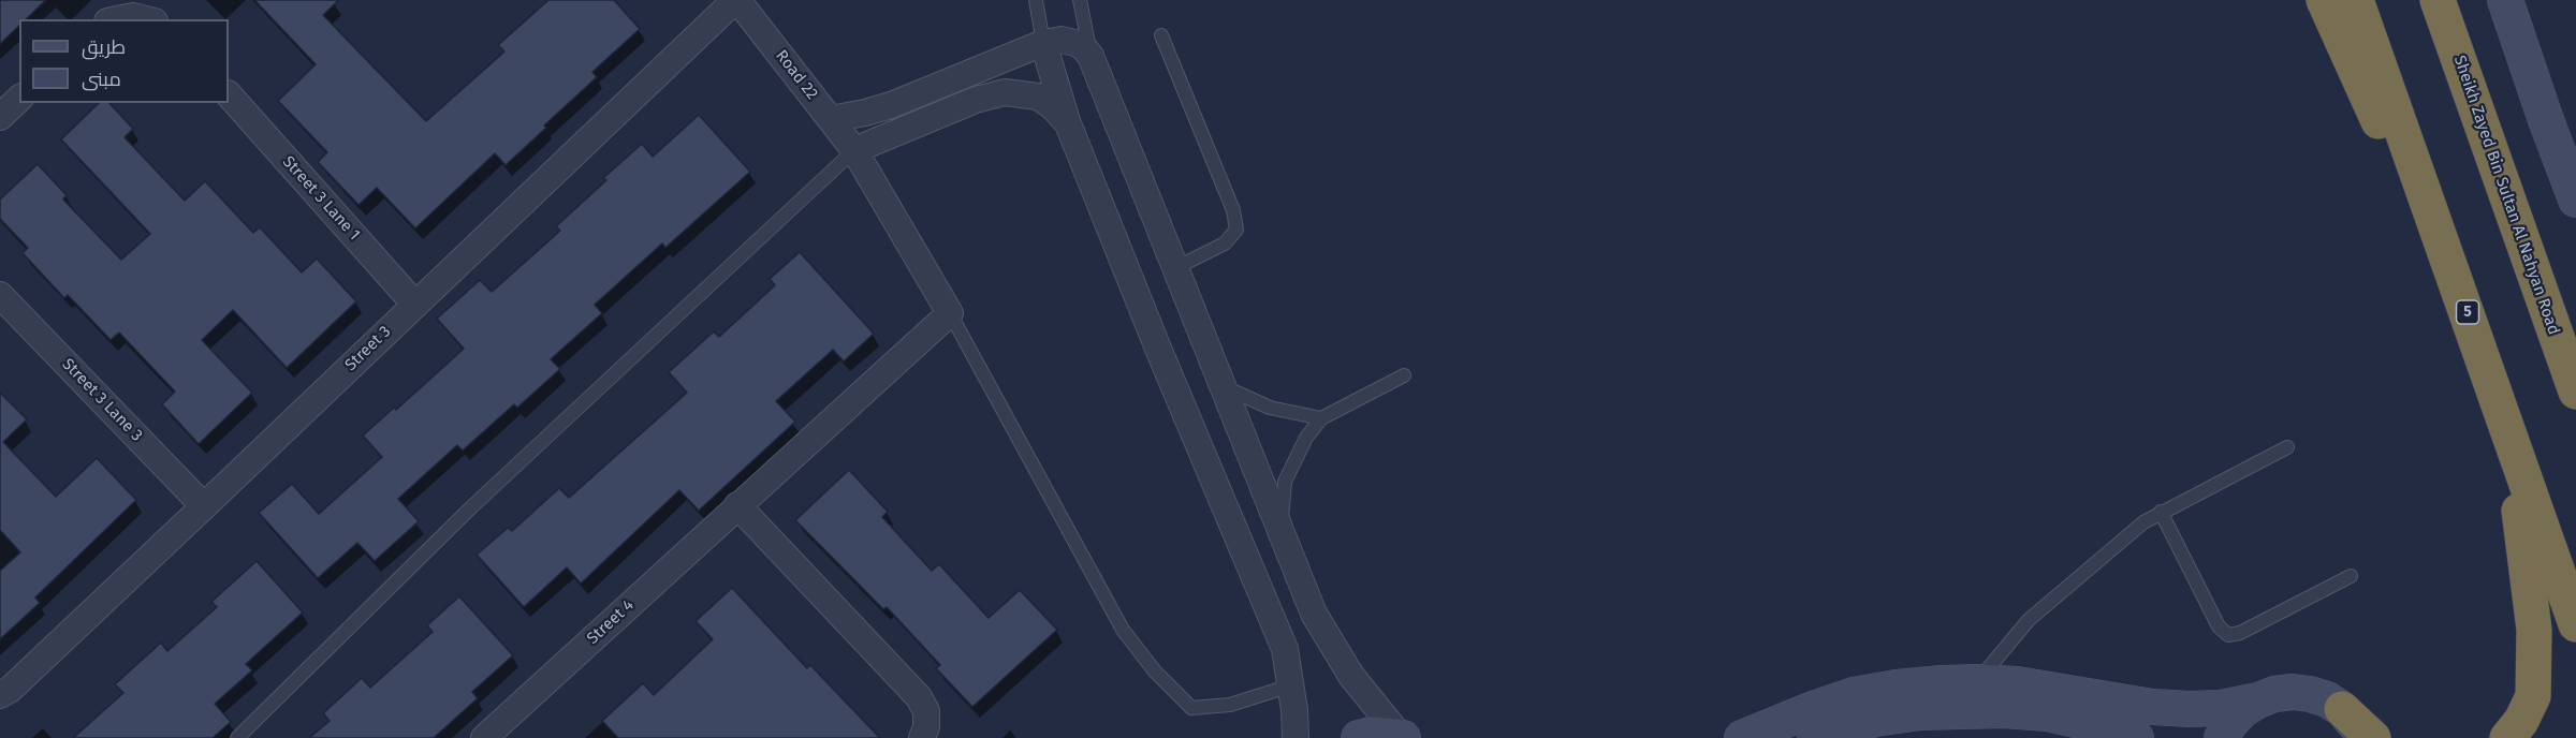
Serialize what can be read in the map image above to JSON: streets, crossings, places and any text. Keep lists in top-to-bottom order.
{
  "streets": {
    "highway": ["Sheikh Zayed Bin Sultan Al Nahyan Road", "5"],
    "street": [
      "Road 22",
      "Street 3 Lane 1",
      "Street 3",
      "Street 3 Lane 3",
      "Street 4"
    ]
  },
  "crossings": [
    ["Road 22", "Street 3"],
    ["Road 22", "Street 4"],
    ["Street 3 Lane 1", "Street 3"],
    ["Street 3", "Street 3 Lane 3"]
  ],
  "legend": ["طريق", "مبنى"]
}
